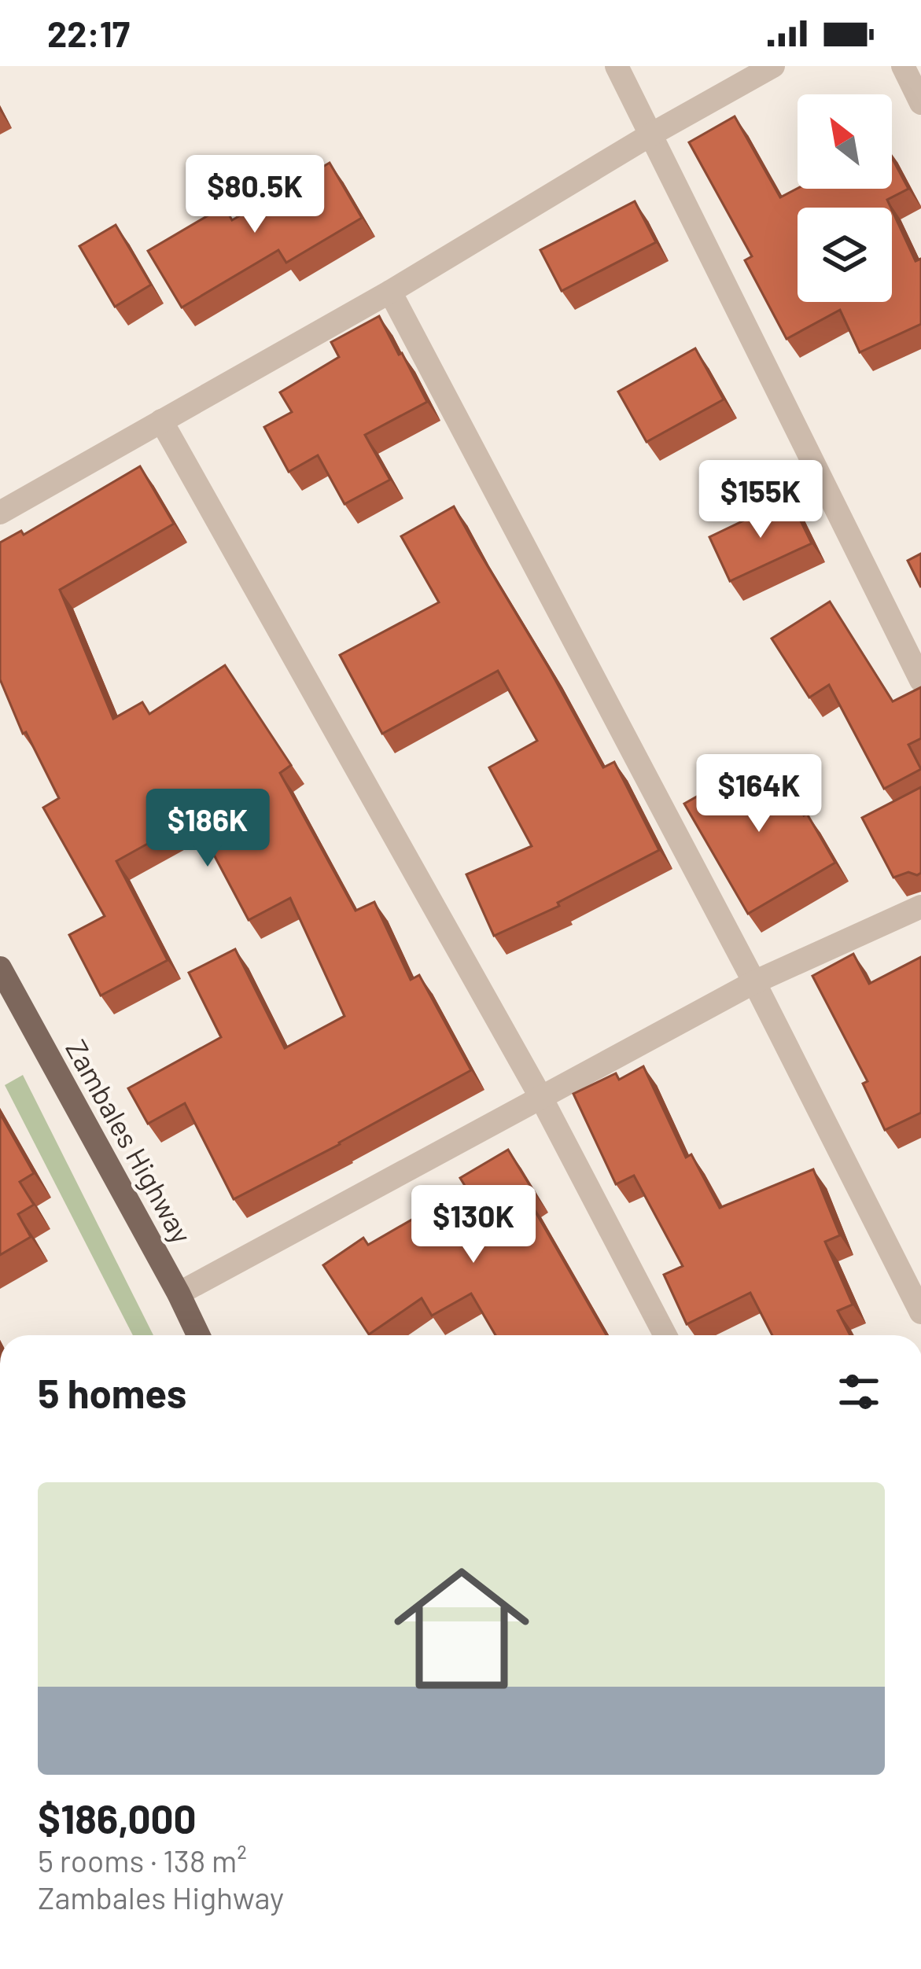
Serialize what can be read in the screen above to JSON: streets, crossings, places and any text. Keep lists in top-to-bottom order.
{
  "streets": {
    "main road": ["Zambales Highway"]
  },
  "north": "top left",
  "page": {
    "status": "22:17",
    "price": [
      "$80.5K",
      "$155K",
      "$164K",
      "$186K",
      "$130K"
    ],
    "heading": "5 homes",
    "list": [
      {
        "name": "$186,000",
        "note": "5 rooms · 138 m² · Zambales Highway"
      }
    ]
  }
}
